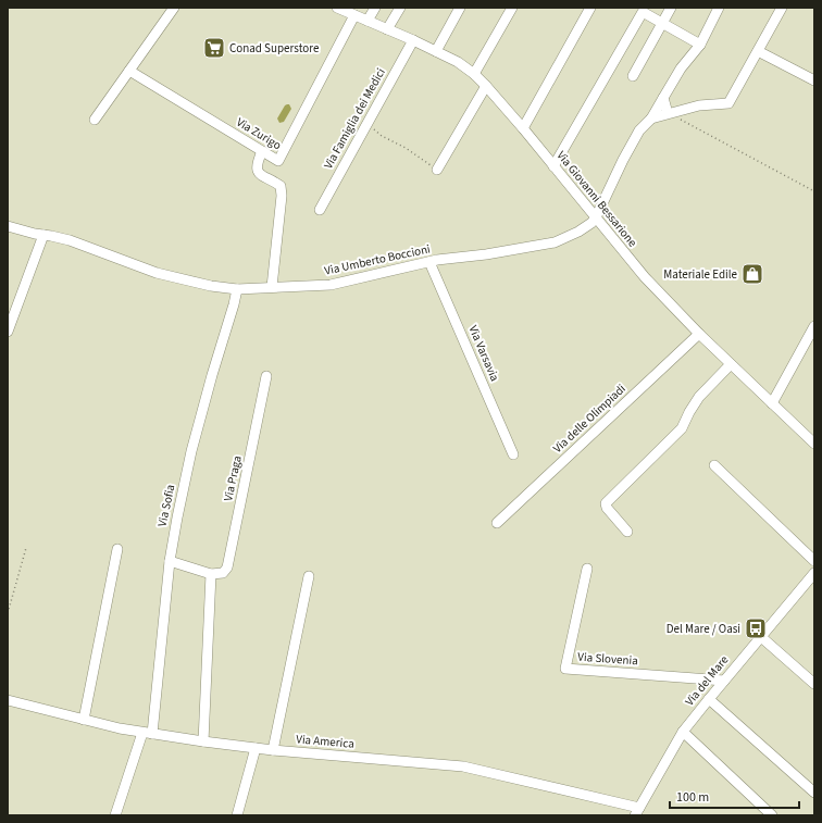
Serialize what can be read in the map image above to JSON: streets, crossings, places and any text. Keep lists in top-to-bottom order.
{
  "streets": {
    "street": [
      "Via Famiglia dei Medici",
      "Via Zurigo",
      "Via Giovanni Bessarione",
      "Via Umberto Boccioni",
      "Via Varsavia",
      "Via delle Olimpiadi",
      "Via Praga",
      "Via Sofia",
      "Via Slovenia",
      "Via del Mare",
      "Via America"
    ]
  },
  "crossings": [
    ["Via Famiglia dei Medici", "Via Giovanni Bessarione"],
    ["Via Zurigo", "Via Giovanni Bessarione"],
    ["Via Giovanni Bessarione", "Via Umberto Boccioni"],
    ["Via Giovanni Bessarione", "Via delle Olimpiadi"],
    ["Via Umberto Boccioni", "Via Varsavia"],
    ["Via Umberto Boccioni", "Via Sofia"],
    ["Via Sofia", "Via America"],
    ["Via Slovenia", "Via del Mare"],
    ["Via del Mare", "Via America"]
  ],
  "places": {
    "supermarket": ["Conad Superstore"],
    "shop": ["Materiale Edile"],
    "bus stop": ["Del Mare / Oasi"]
  },
  "scale_bar": "100 m"
}
